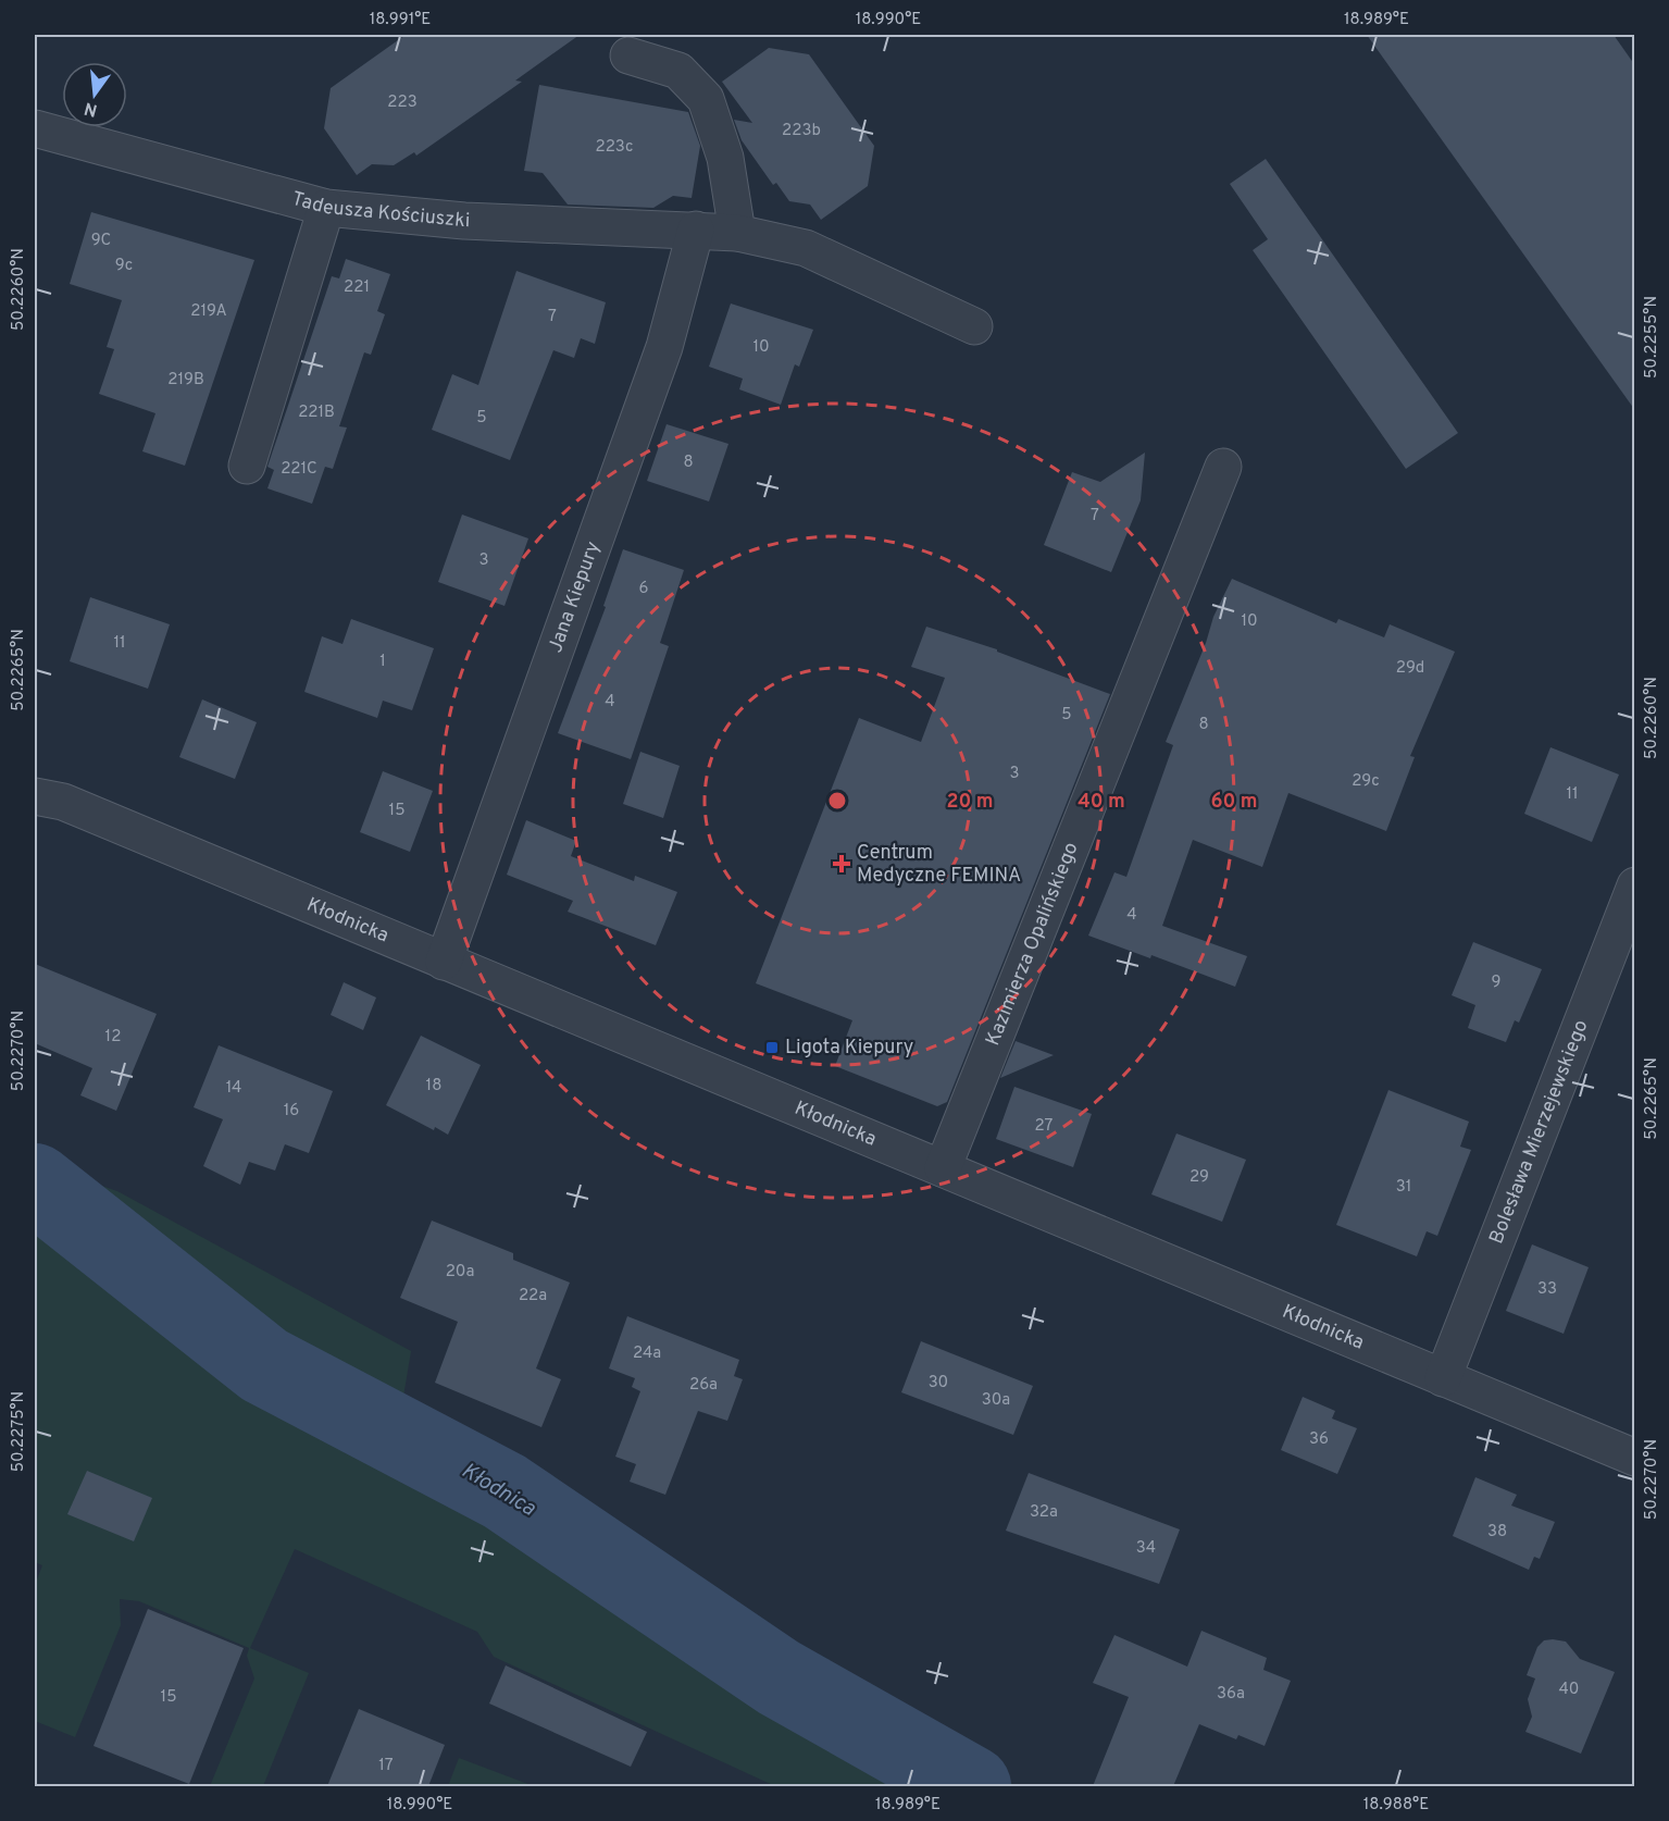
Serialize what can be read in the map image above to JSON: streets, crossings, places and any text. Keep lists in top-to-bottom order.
{
  "streets": {
    "street": [
      "Tadeusza Kościuszki",
      "Jana Kiepury",
      "Kłodnicka",
      "Kazimierza Opalińskiego",
      "Bolesława Mierzejewskiego"
    ]
  },
  "crossings": [
    ["Tadeusza Kościuszki", "Jana Kiepury"],
    ["Jana Kiepury", "Kłodnicka"],
    ["Kłodnicka", "Kazimierza Opalińskiego"],
    ["Kłodnicka", "Bolesława Mierzejewskiego"]
  ],
  "water": ["Kłodnica"],
  "places": {
    "health": ["Centrum Medyczne FEMINA"],
    "transit": ["Ligota Kiepury"]
  },
  "house_numbers": [
    "223",
    "223b",
    "223c",
    "9C",
    "9c",
    "221",
    "219A",
    "7",
    "10",
    "219B",
    "221B",
    "5",
    "8",
    "221C",
    "7",
    "3",
    "6",
    "10",
    "11",
    "1",
    "29d",
    "4",
    "5",
    "8",
    "3",
    "29c",
    "11",
    "15",
    "4",
    "9",
    "12",
    "18",
    "14",
    "16",
    "27",
    "29",
    "31",
    "20a",
    "33",
    "22a",
    "24a",
    "30",
    "26a",
    "30a",
    "36",
    "32a",
    "38",
    "34",
    "40",
    "36a",
    "15",
    "17"
  ],
  "north": "bottom",
  "coordinates": [
    "18.991°E",
    "18.990°E",
    "18.989°E",
    "50.2260°N",
    "50.2255°N",
    "50.2265°N",
    "50.2270°N",
    "50.2275°N",
    "18.988°E"
  ],
  "rings": ["20 m", "40 m", "60 m"]
}
